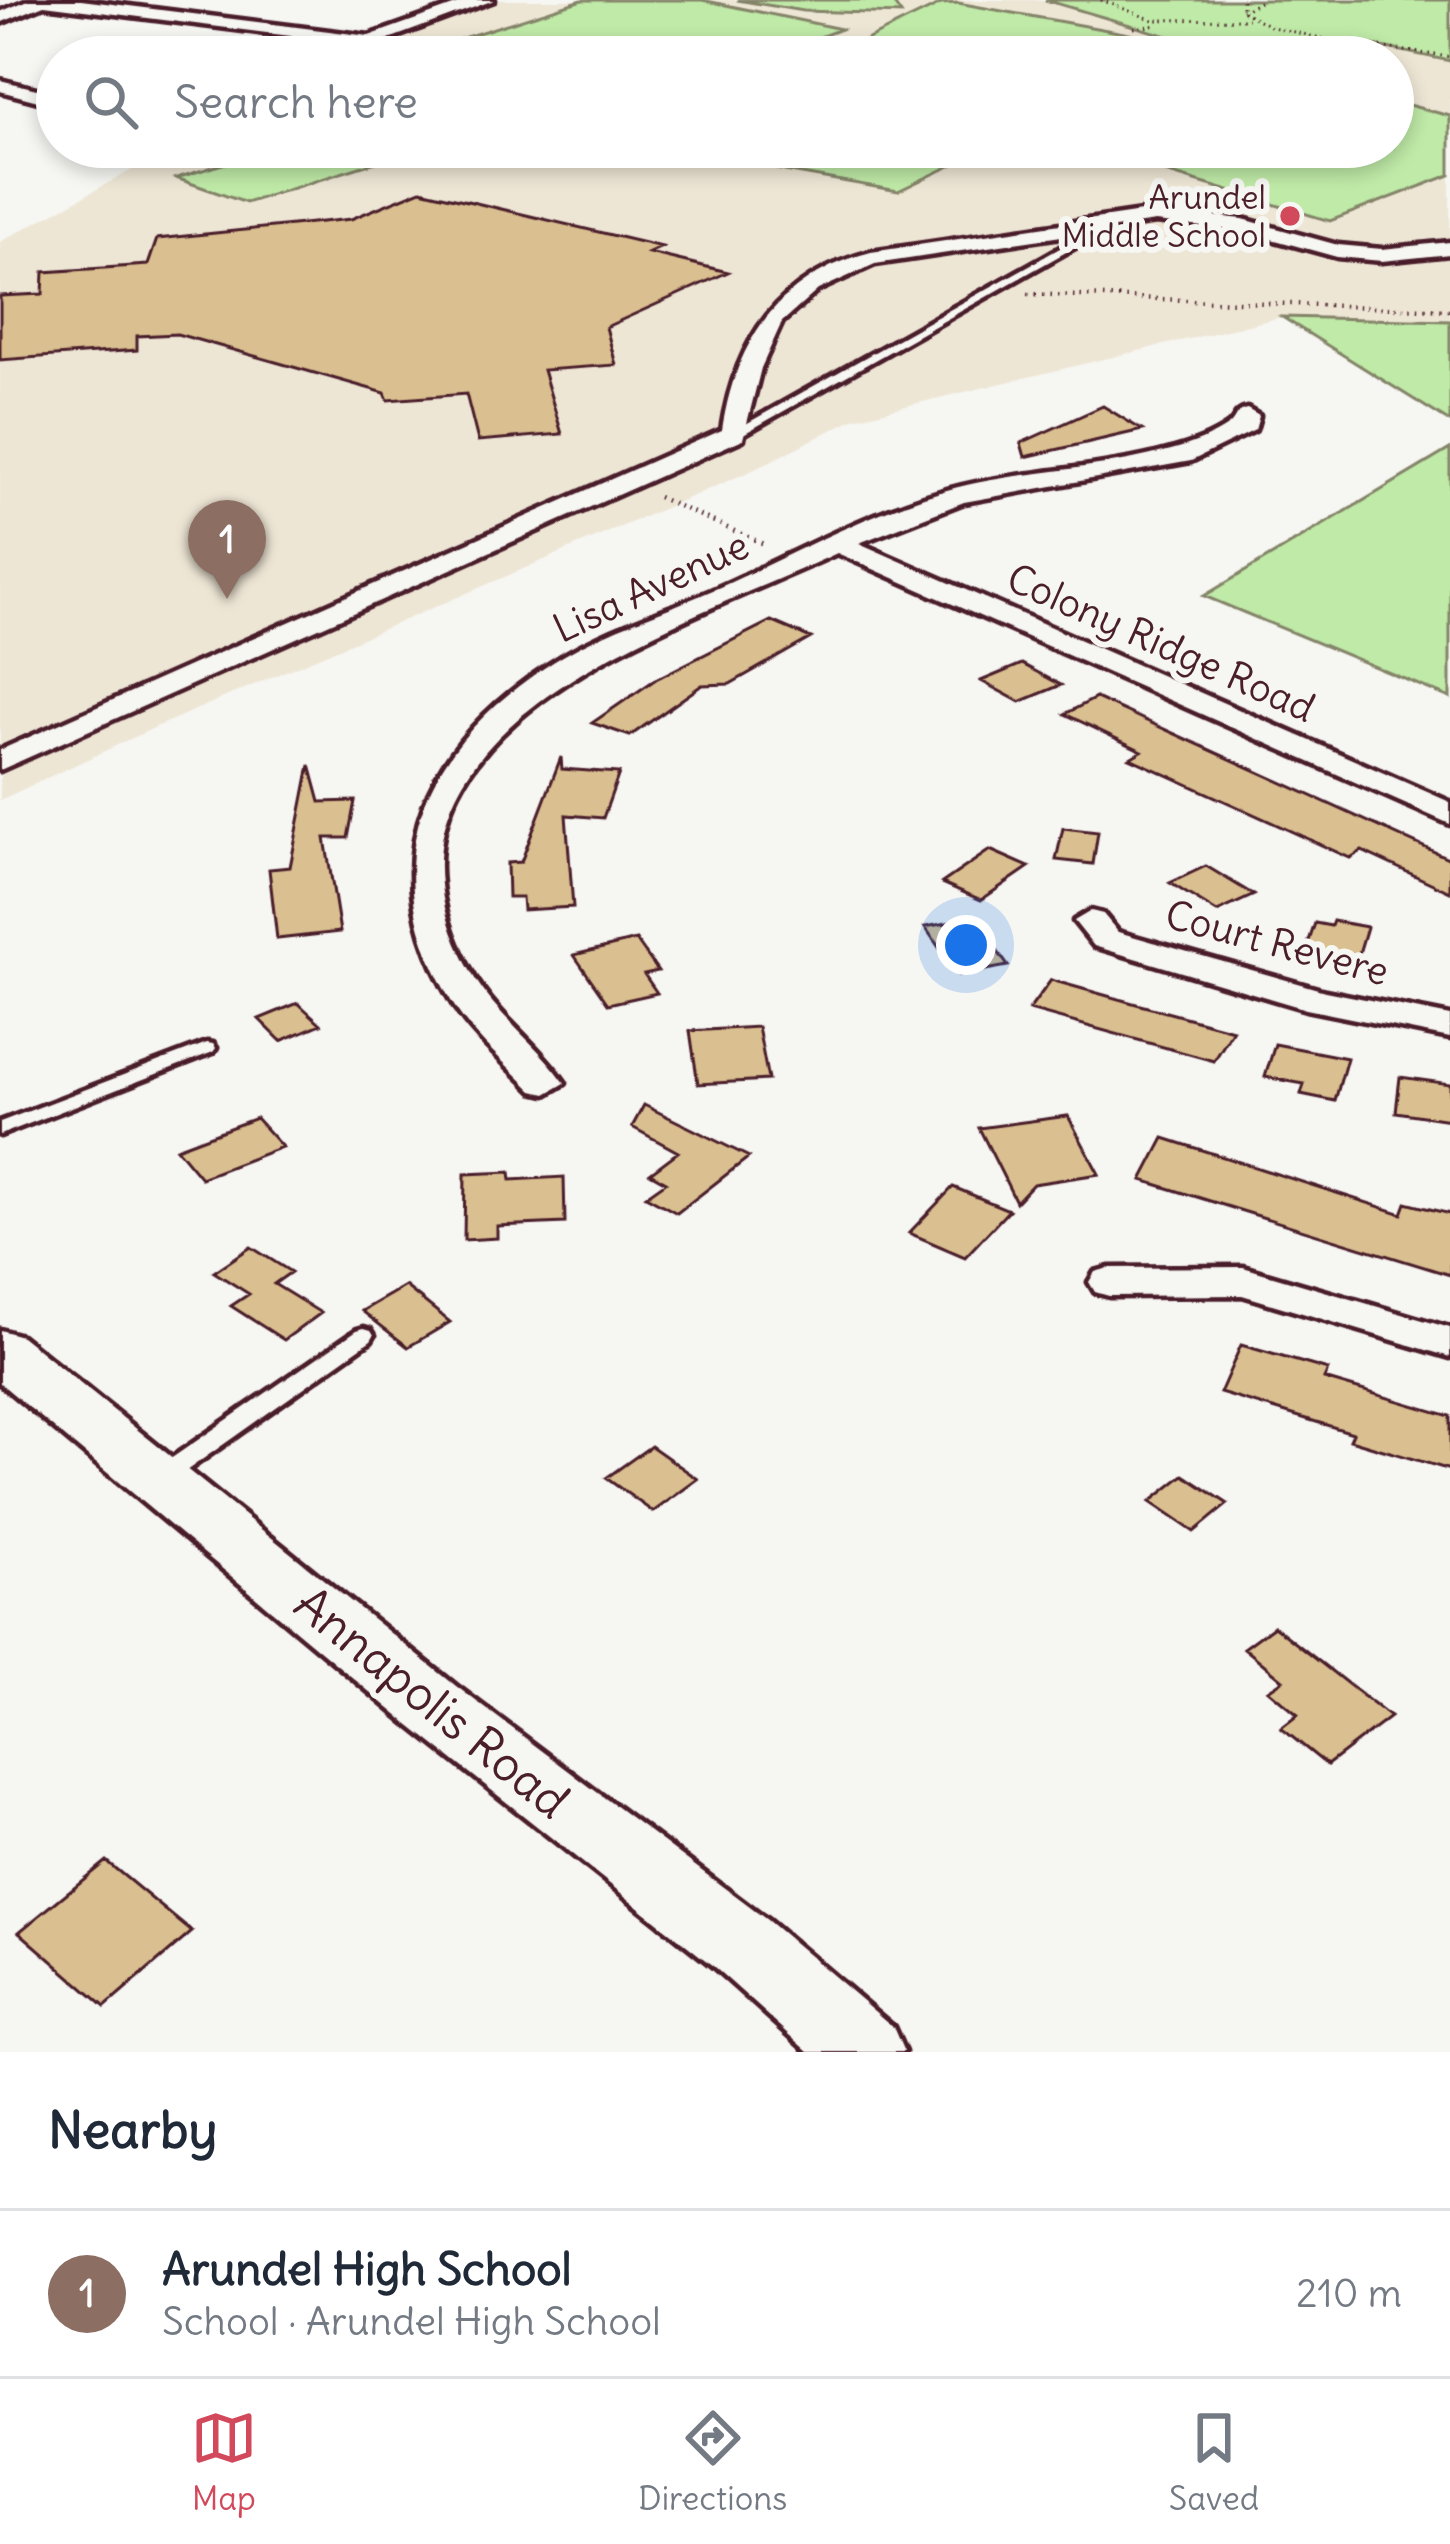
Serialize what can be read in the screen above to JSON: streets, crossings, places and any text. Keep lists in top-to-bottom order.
{
  "streets": {
    "main road": ["Annapolis Road"],
    "street": ["Lisa Avenue", "Colony Ridge Road", "Court Revere"]
  },
  "crossings": [
    ["Lisa Avenue", "Colony Ridge Road"]
  ],
  "places": ["Arundel Middle School"],
  "page": {
    "search": "Search here",
    "pins": "1",
    "heading": "Nearby",
    "list": [
      {
        "mark": "1",
        "name": "Arundel High School",
        "note": "School · Arundel High School",
        "value": "210 m"
      }
    ],
    "nav": ["Map", "Directions", "Saved"]
  }
}
